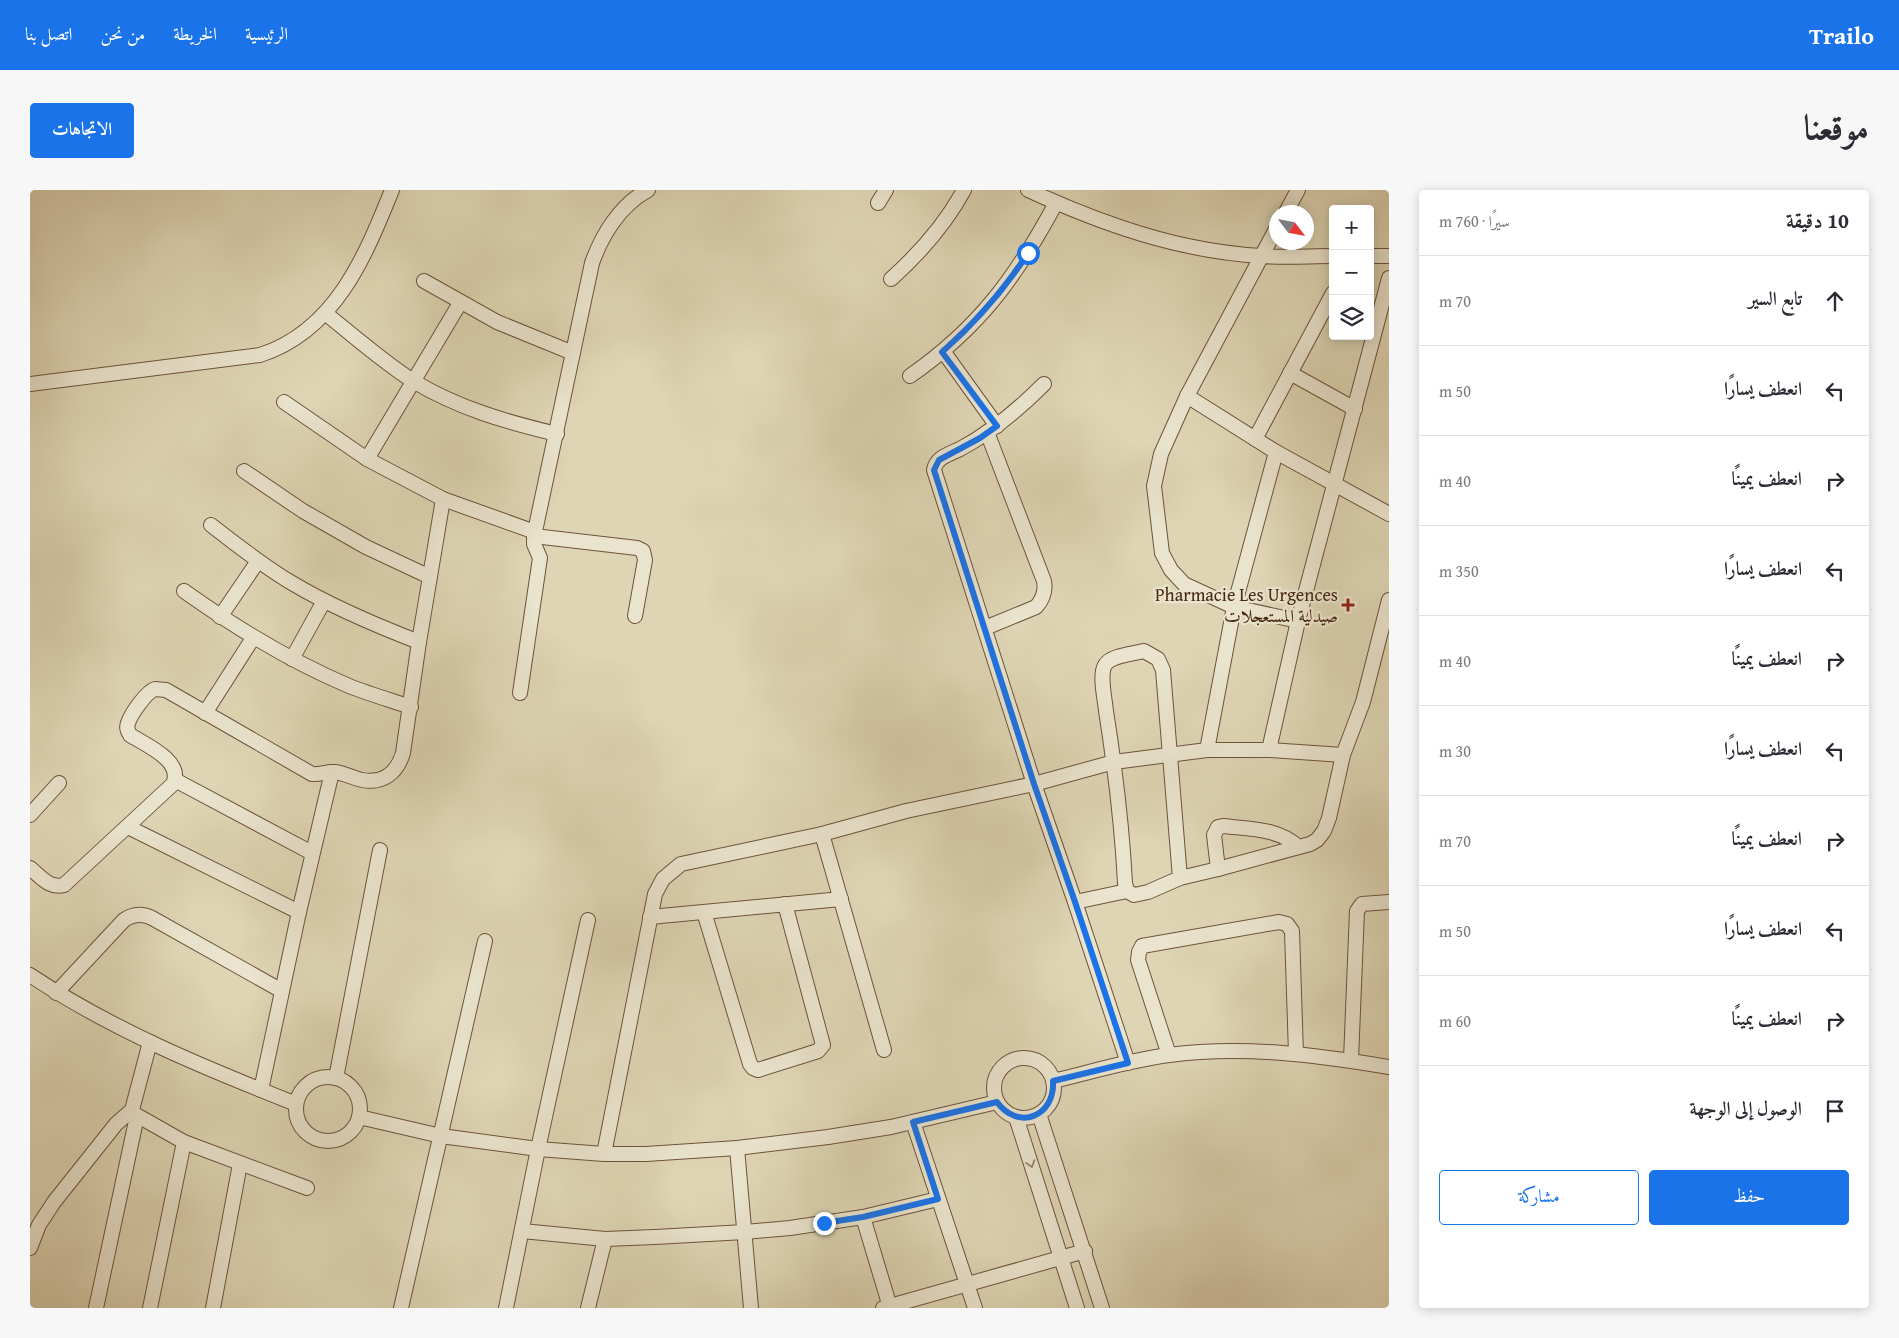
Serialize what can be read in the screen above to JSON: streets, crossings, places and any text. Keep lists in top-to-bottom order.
{
  "places": {
    "health": ["Pharmacie Les Urgences صيدلية المستعجلات"]
  },
  "north": "bottom right",
  "page": {
    "header": "Trailo",
    "nav": [
      "الرئيسية",
      "الخريطة",
      "من نحن",
      "اتصل بنا"
    ],
    "title": "موقعنا",
    "buttons": [
      "الاتجاهات",
      ["حفظ", "مشاركة"]
    ],
    "heading": ["10 دقيقة", "سيرًا · 760 m"],
    "map_buttons": ["+", "−"],
    "list": [
      ["تابع السير", "70 m"],
      ["انعطف يسارًا", "50 m"],
      ["انعطف يمينًا", "40 m"],
      ["انعطف يسارًا", "350 m"],
      ["انعطف يمينًا", "40 m"],
      ["انعطف يسارًا", "30 m"],
      ["انعطف يمينًا", "70 m"],
      ["انعطف يسارًا", "50 m"],
      ["انعطف يمينًا", "60 m"],
      "الوصول إلى الوجهة"
    ]
  }
}
